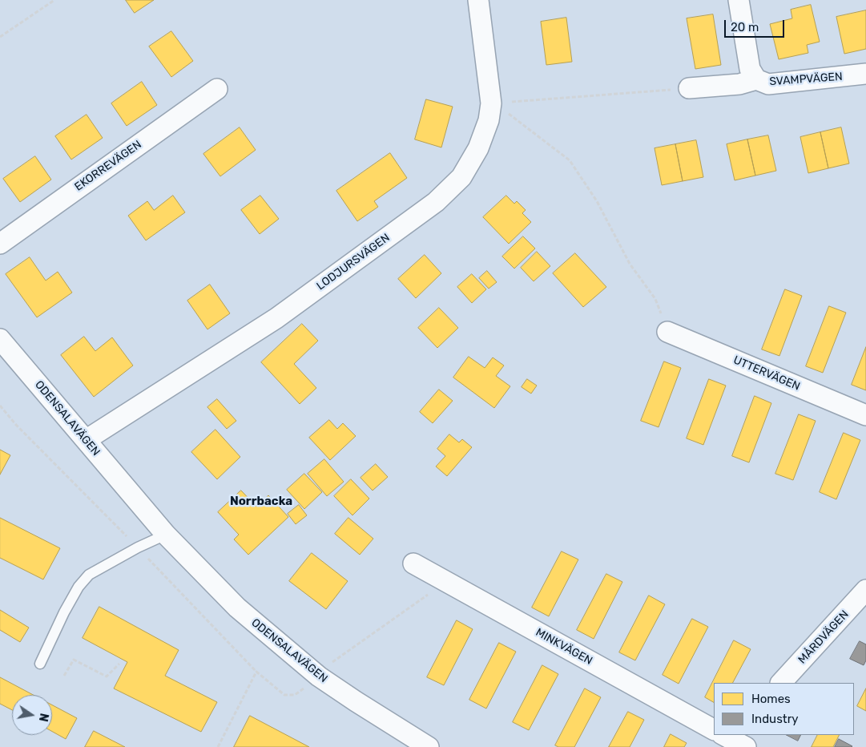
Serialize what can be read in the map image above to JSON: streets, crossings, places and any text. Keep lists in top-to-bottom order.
{
  "streets": {
    "street": [
      "SVAMPVÄGEN",
      "EKORREVÄGEN",
      "LODJURSVÄGEN",
      "UTTERVÄGEN",
      "ODENSALAVÄGEN",
      "MÅRDVÄGEN",
      "MINKVÄGEN"
    ]
  },
  "crossings": [
    ["LODJURSVÄGEN", "ODENSALAVÄGEN"]
  ],
  "districts": ["Norrbacka"],
  "legend": ["Homes", "Industry"],
  "scale_bar": "20 m",
  "north": "right"
}
